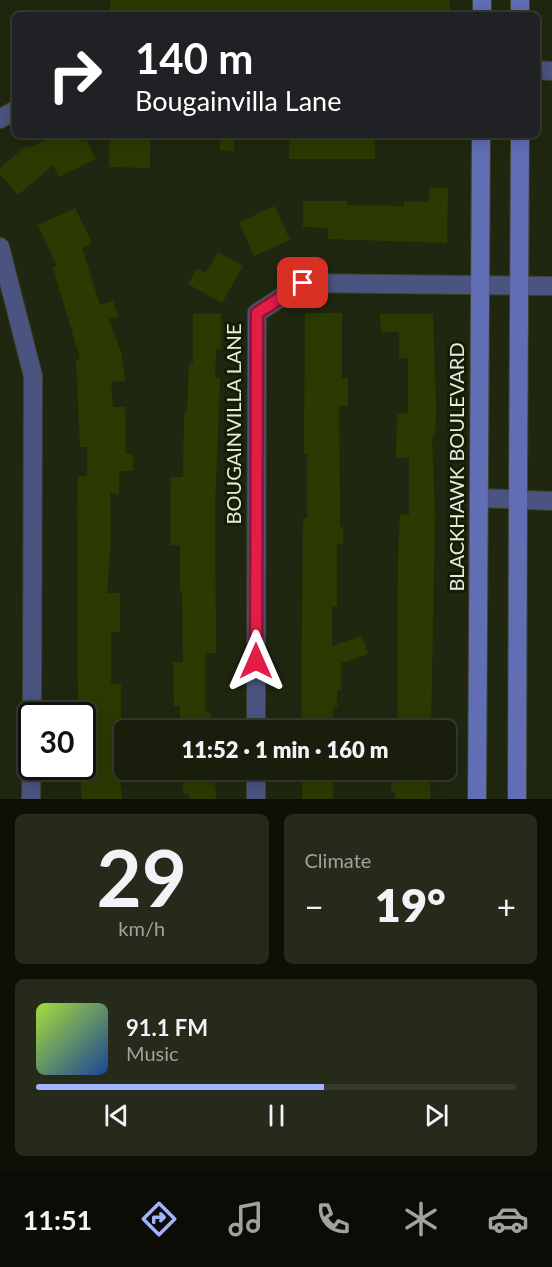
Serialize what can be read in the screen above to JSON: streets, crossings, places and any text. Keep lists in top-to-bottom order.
{
  "streets": {
    "main road": ["BLACKHAWK BOULEVARD"],
    "street": ["BOUGAINVILLA LANE"]
  },
  "crossings": [
    ["BOUGAINVILLA LANE", "BLACKHAWK BOULEVARD"]
  ],
  "page": {
    "turn": ["140 m", "Bougainvilla Lane"],
    "limit": "30",
    "trip": "11:52 · 1 min · 160 m",
    "tile": [
      ["29", "km/h"],
      "Climate"
    ],
    "heat": ["−", "19°", "+"],
    "song": ["91.1 FM", "Music"],
    "tabs": "11:51"
  }
}
